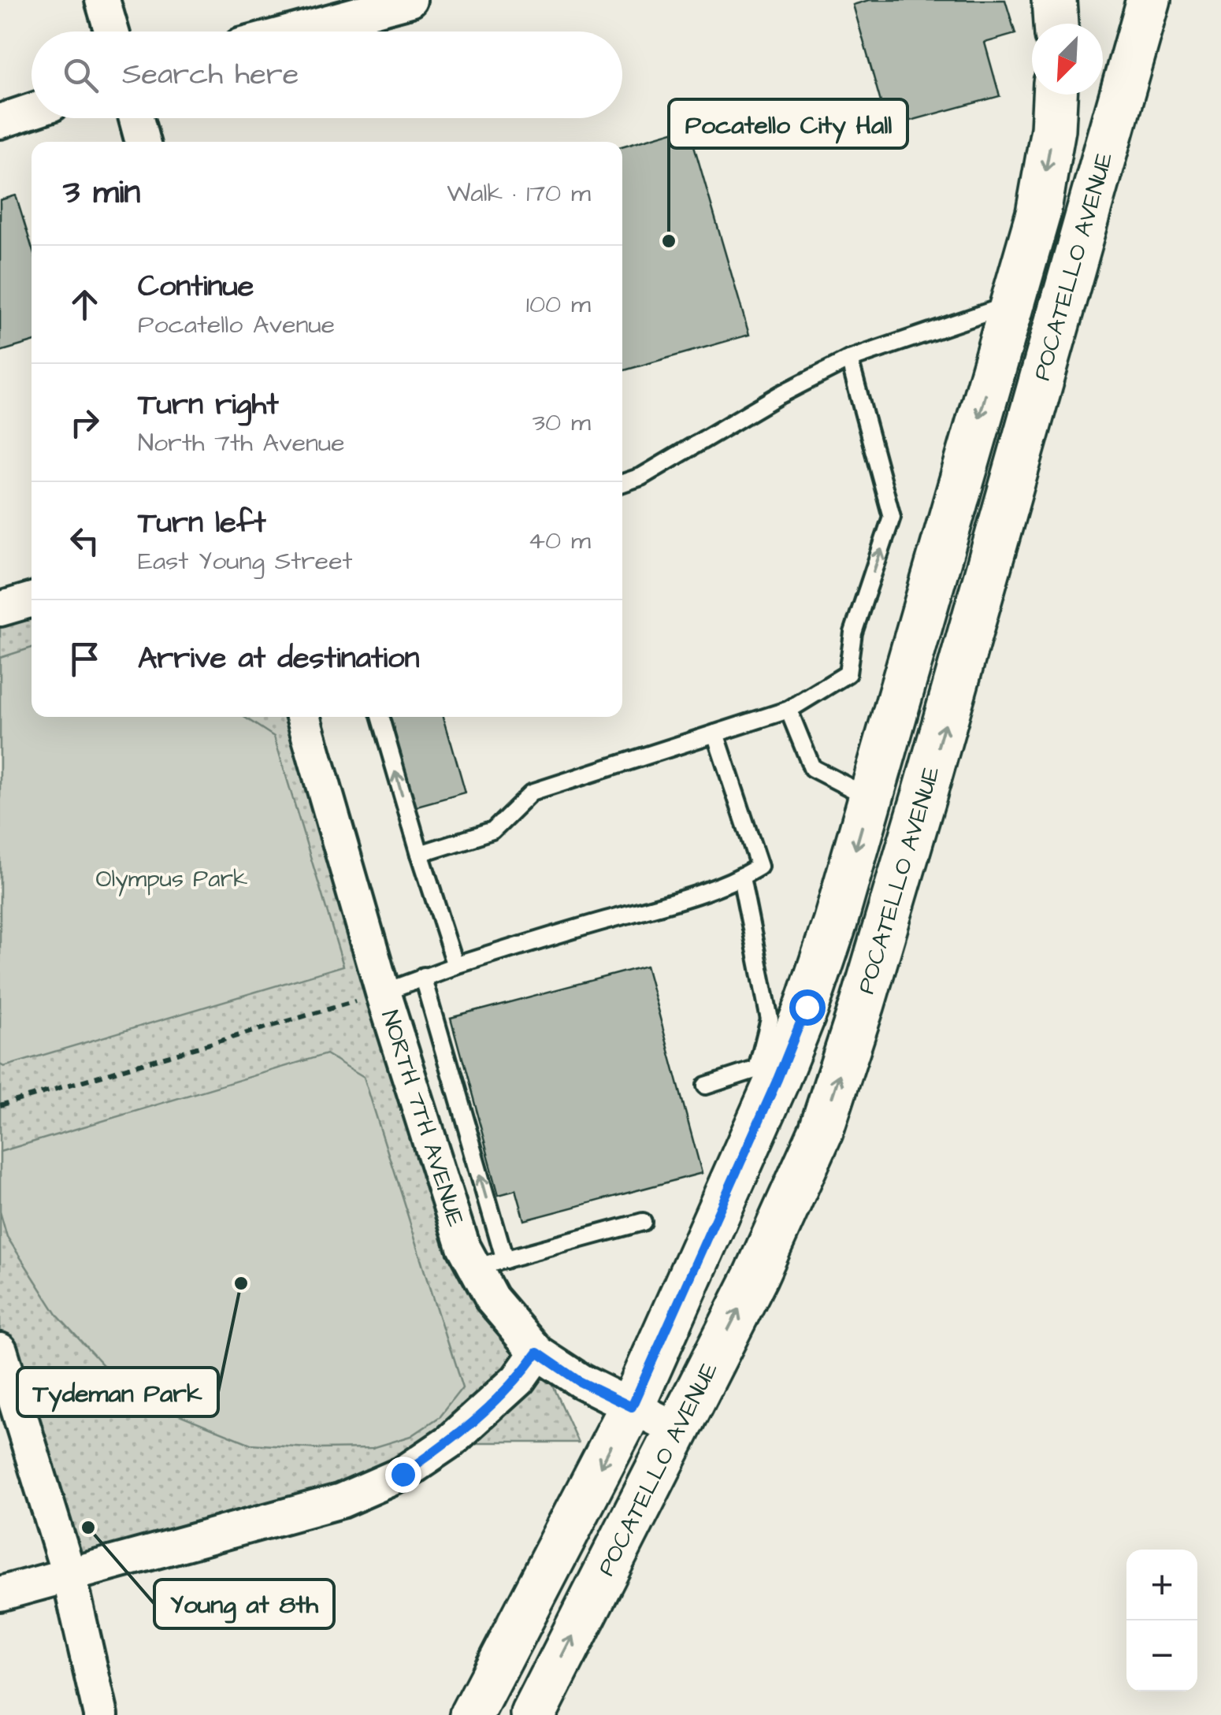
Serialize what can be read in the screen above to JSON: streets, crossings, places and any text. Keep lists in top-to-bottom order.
{
  "streets": {
    "main road": ["POCATELLO AVENUE"],
    "street": ["NORTH 7TH AVENUE"]
  },
  "crossings": [
    ["POCATELLO AVENUE", "NORTH 7TH AVENUE"]
  ],
  "parks": ["Olympus Park"],
  "places": ["Pocatello City Hall", "Tydeman Park", "Young at 8th"],
  "north": "bottom left",
  "page": {
    "search": "Search here",
    "heading": ["3 min", "Walk · 170 m"],
    "list": [
      ["Continue", "Pocatello Avenue", "100 m"],
      ["Turn right", "North 7th Avenue", "30 m"],
      ["Turn left", "East Young Street", "40 m"],
      "Arrive at destination"
    ],
    "map_buttons": ["+", "−"]
  }
}
